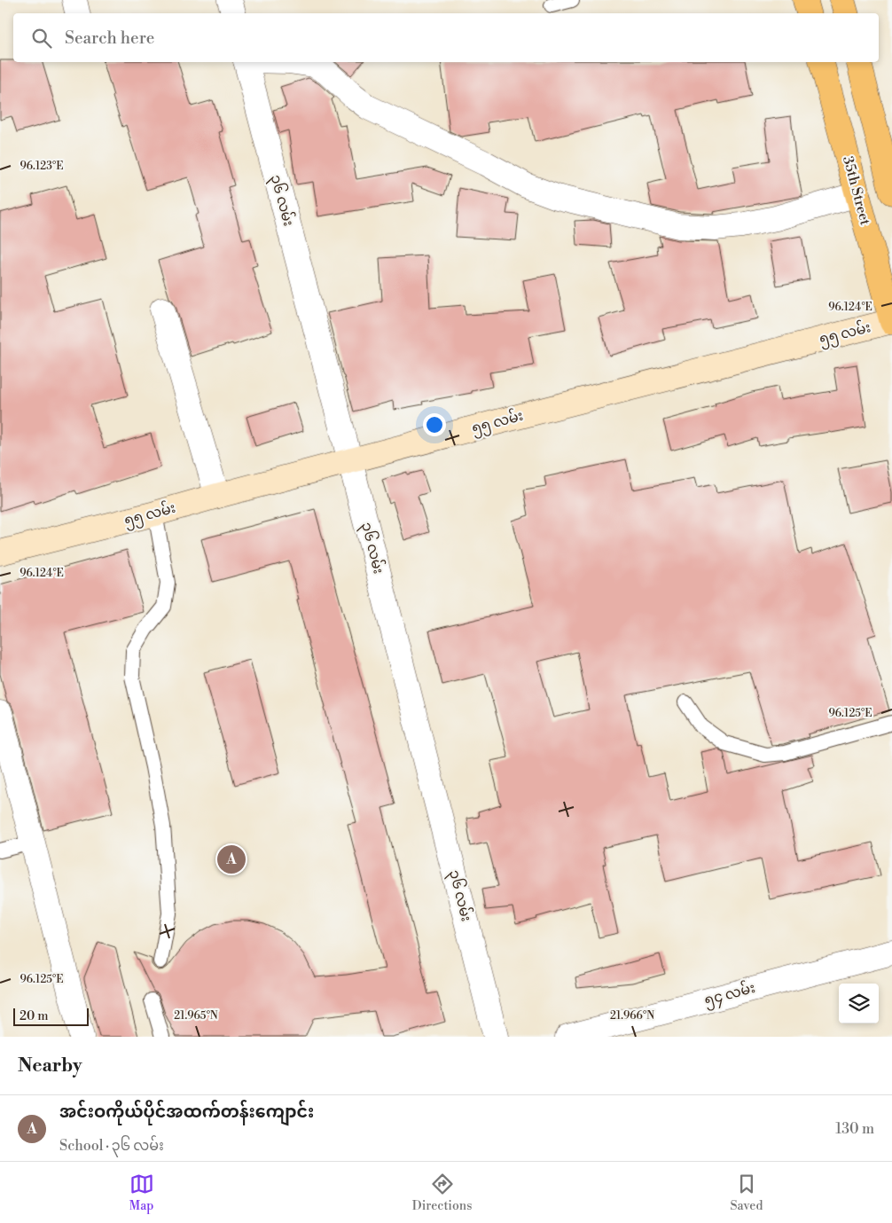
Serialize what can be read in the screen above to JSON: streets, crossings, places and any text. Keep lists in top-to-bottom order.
{
  "streets": {
    "main road": ["35th Street", "၅၅ လမ်း"],
    "street": ["၃၆ လမ်း", "၅၄ လမ်း"]
  },
  "crossings": [
    ["35th Street", "၅၅ လမ်း"],
    ["၃၆ လမ်း", "၅၅ လမ်း"]
  ],
  "scale_bar": "20 m",
  "page": {
    "search": "Search here",
    "pins": "A",
    "scale": "20 m",
    "heading": "Nearby",
    "list": [
      {
        "mark": "A",
        "name": "အင်းဝကိုယ်ပိုင်အထက်တန်းကျောင်း",
        "note": "School · ၃၆ လမ်း",
        "value": "130 m"
      }
    ],
    "nav": ["Map", "Directions", "Saved"]
  },
  "coordinates": [
    "96.123°E",
    "96.124°E",
    "96.125°E",
    "21.965°N",
    "21.966°N"
  ]
}
